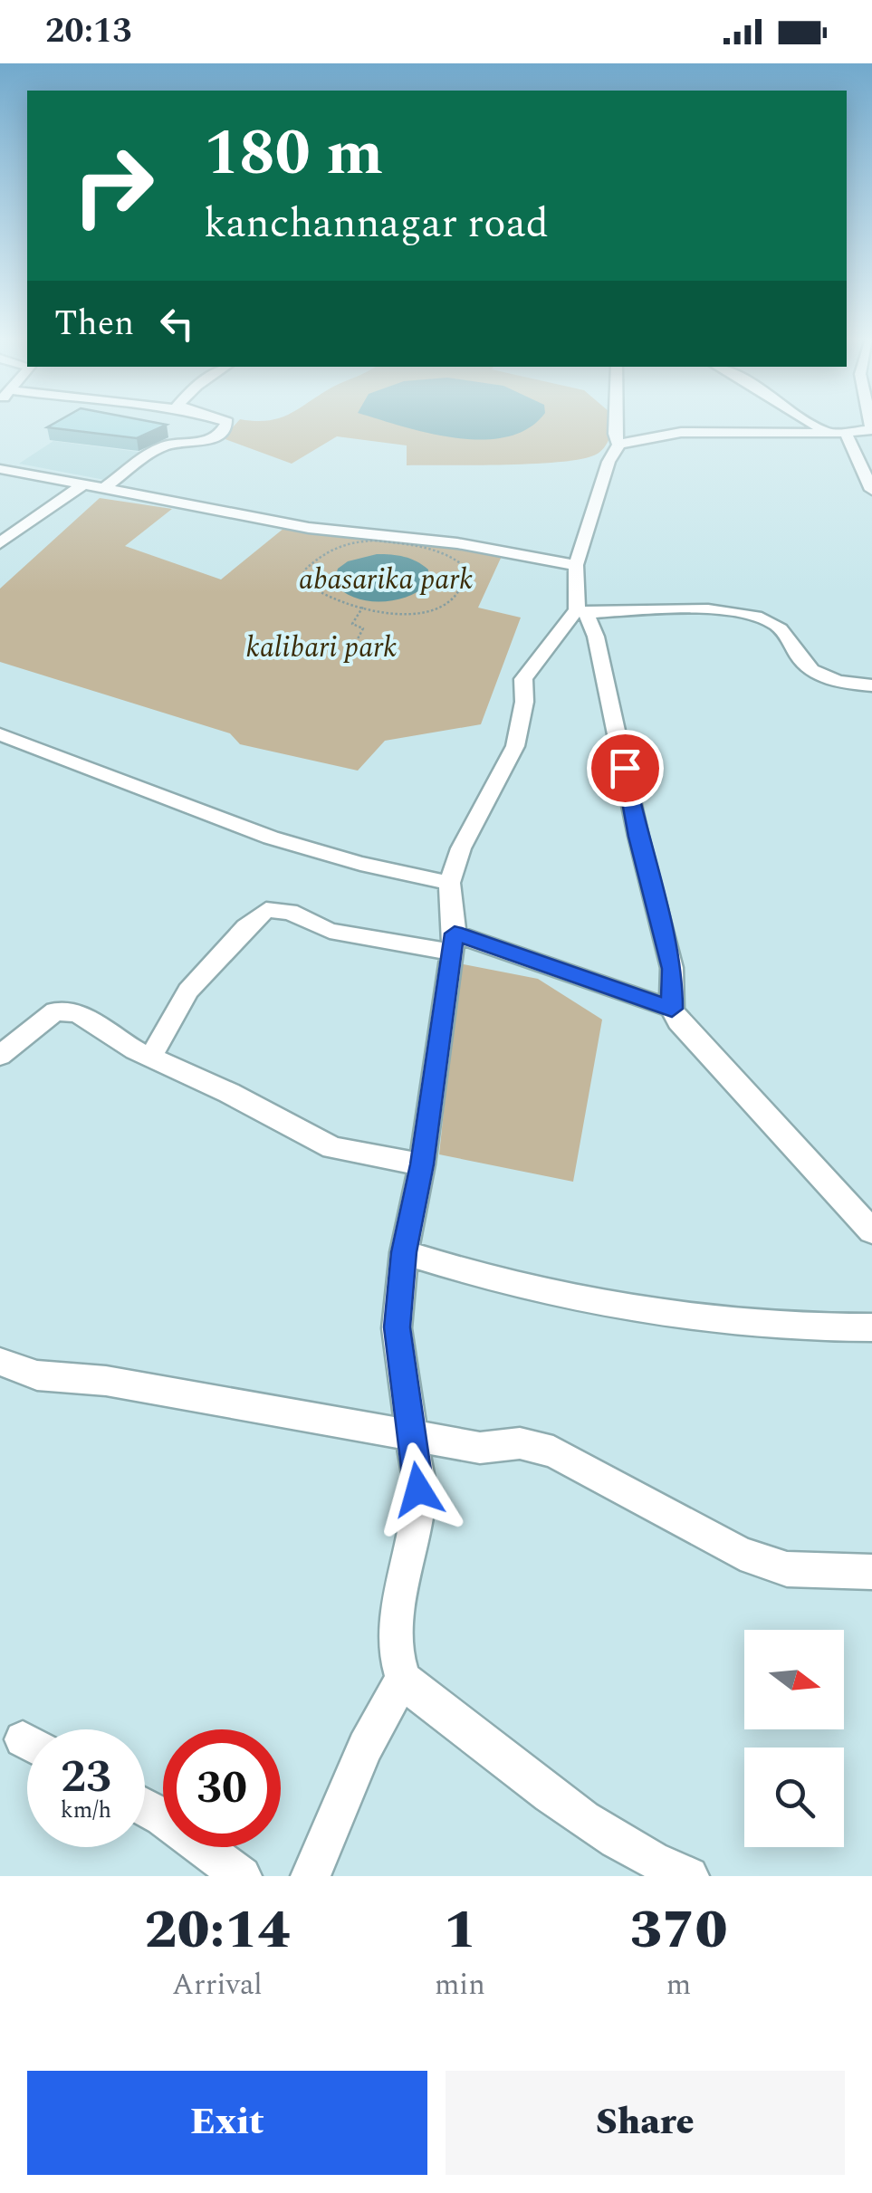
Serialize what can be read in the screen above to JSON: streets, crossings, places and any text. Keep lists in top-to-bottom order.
{
  "parks": ["abasarika park", "kalibari park"],
  "north": "right",
  "page": {
    "status": "20:13",
    "turn": ["180 m", "kanchannagar road"],
    "then": "Then",
    "speed": "23 km/h",
    "limit": "30",
    "eta": [
      "20:14",
      "Arrival",
      "1",
      "min",
      "370",
      "m"
    ],
    "buttons": ["Exit", "Share"]
  }
}
